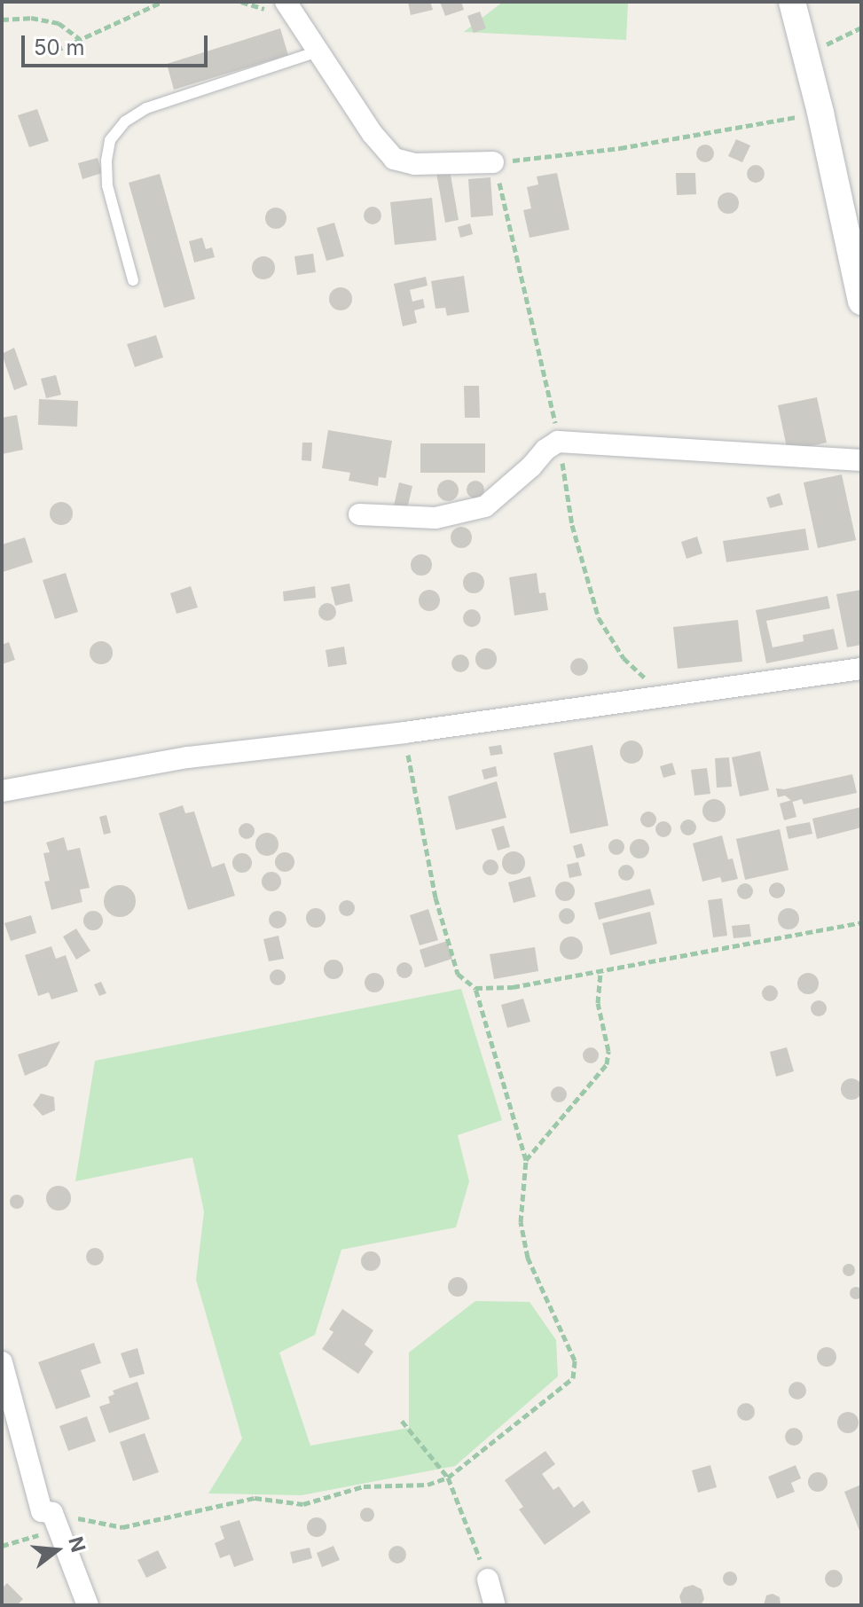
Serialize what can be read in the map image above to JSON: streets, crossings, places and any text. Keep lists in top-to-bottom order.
{
  "scale_bar": "50 m",
  "north": "right"
}
